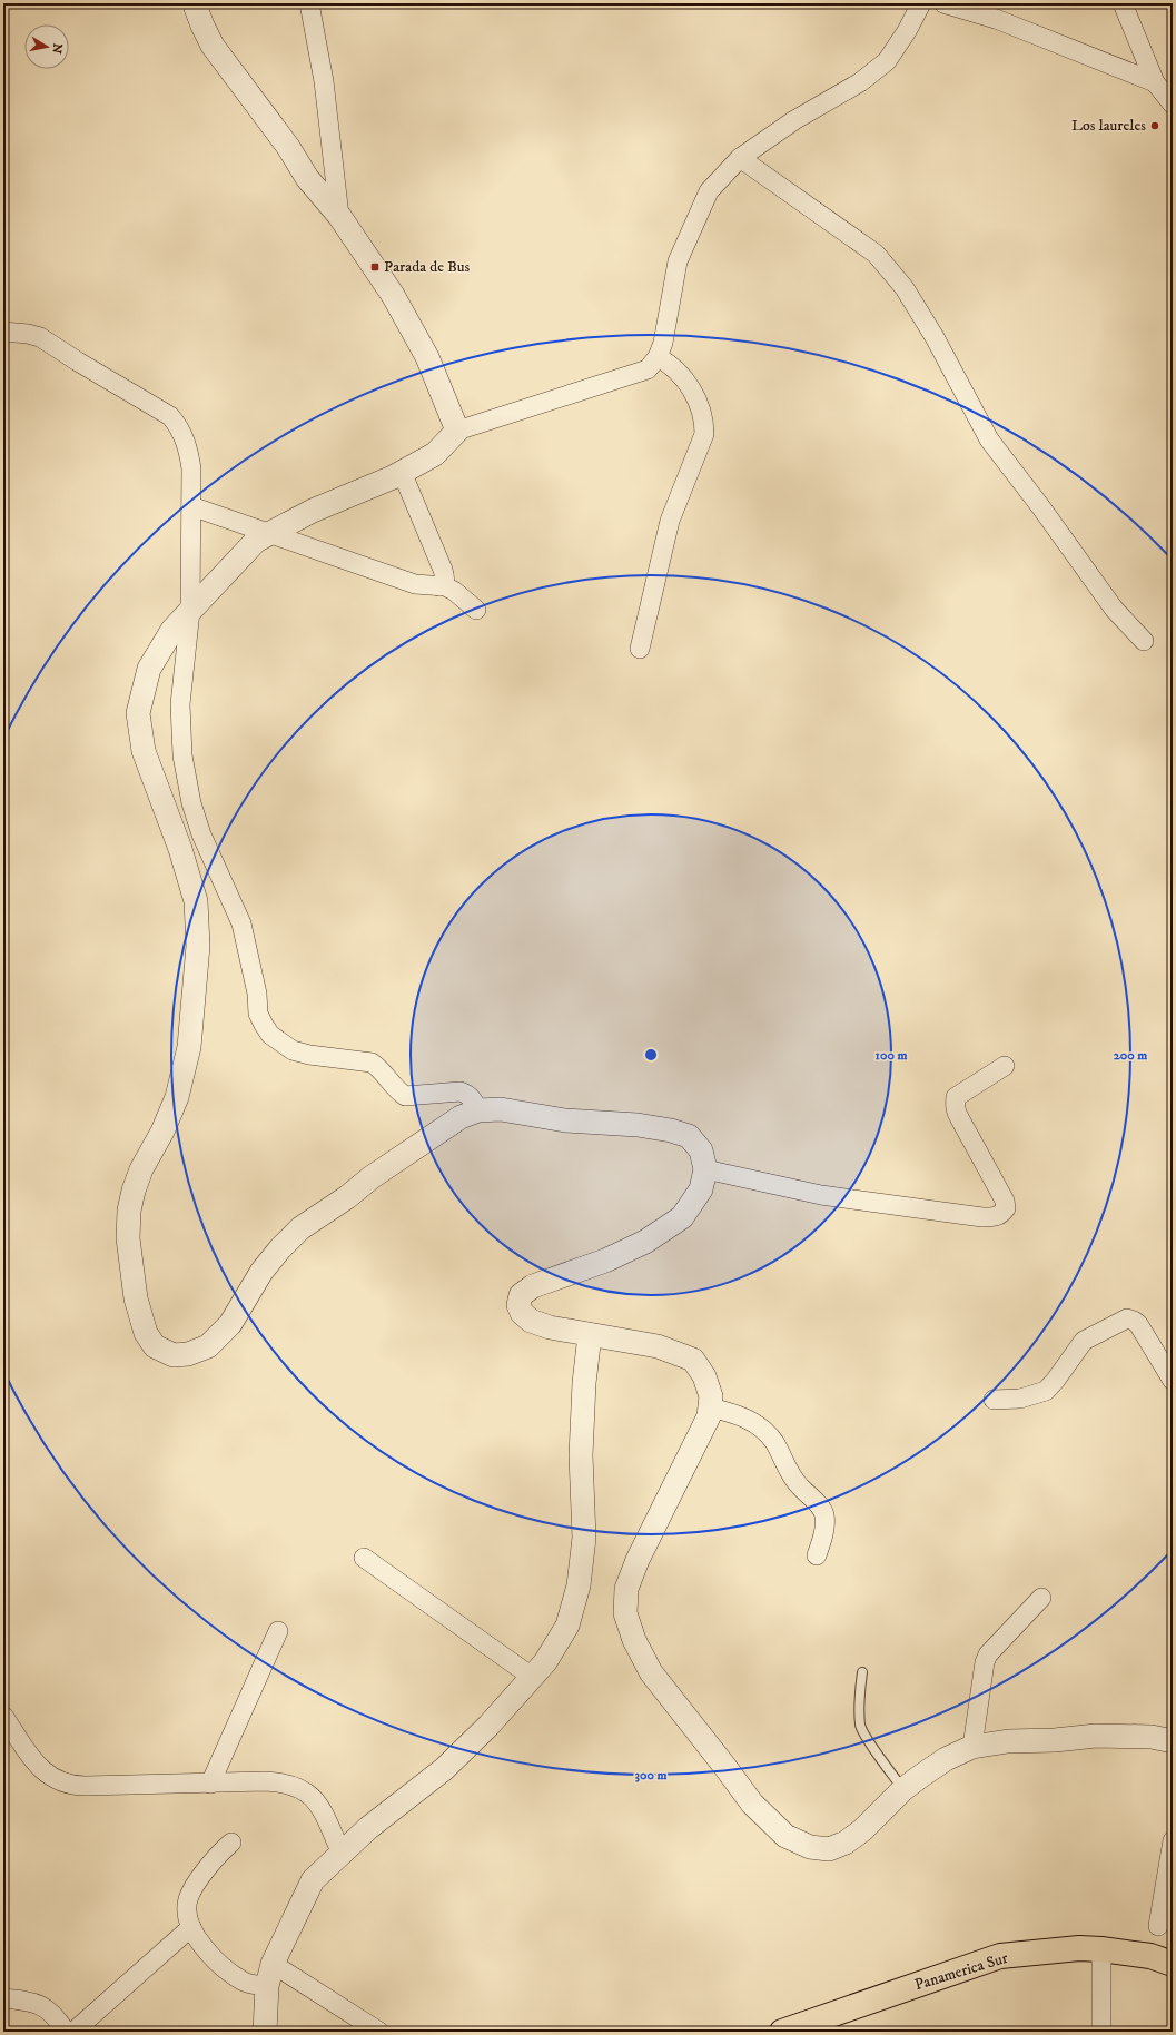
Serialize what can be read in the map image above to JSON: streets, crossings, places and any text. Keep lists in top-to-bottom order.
{
  "streets": {
    "highway": ["Panamerica Sur"]
  },
  "places": {
    "other": ["Los laureles"],
    "transit": ["Parada de Bus"]
  },
  "north": "right",
  "rings": ["100 m", "200 m", "300 m"]
}
